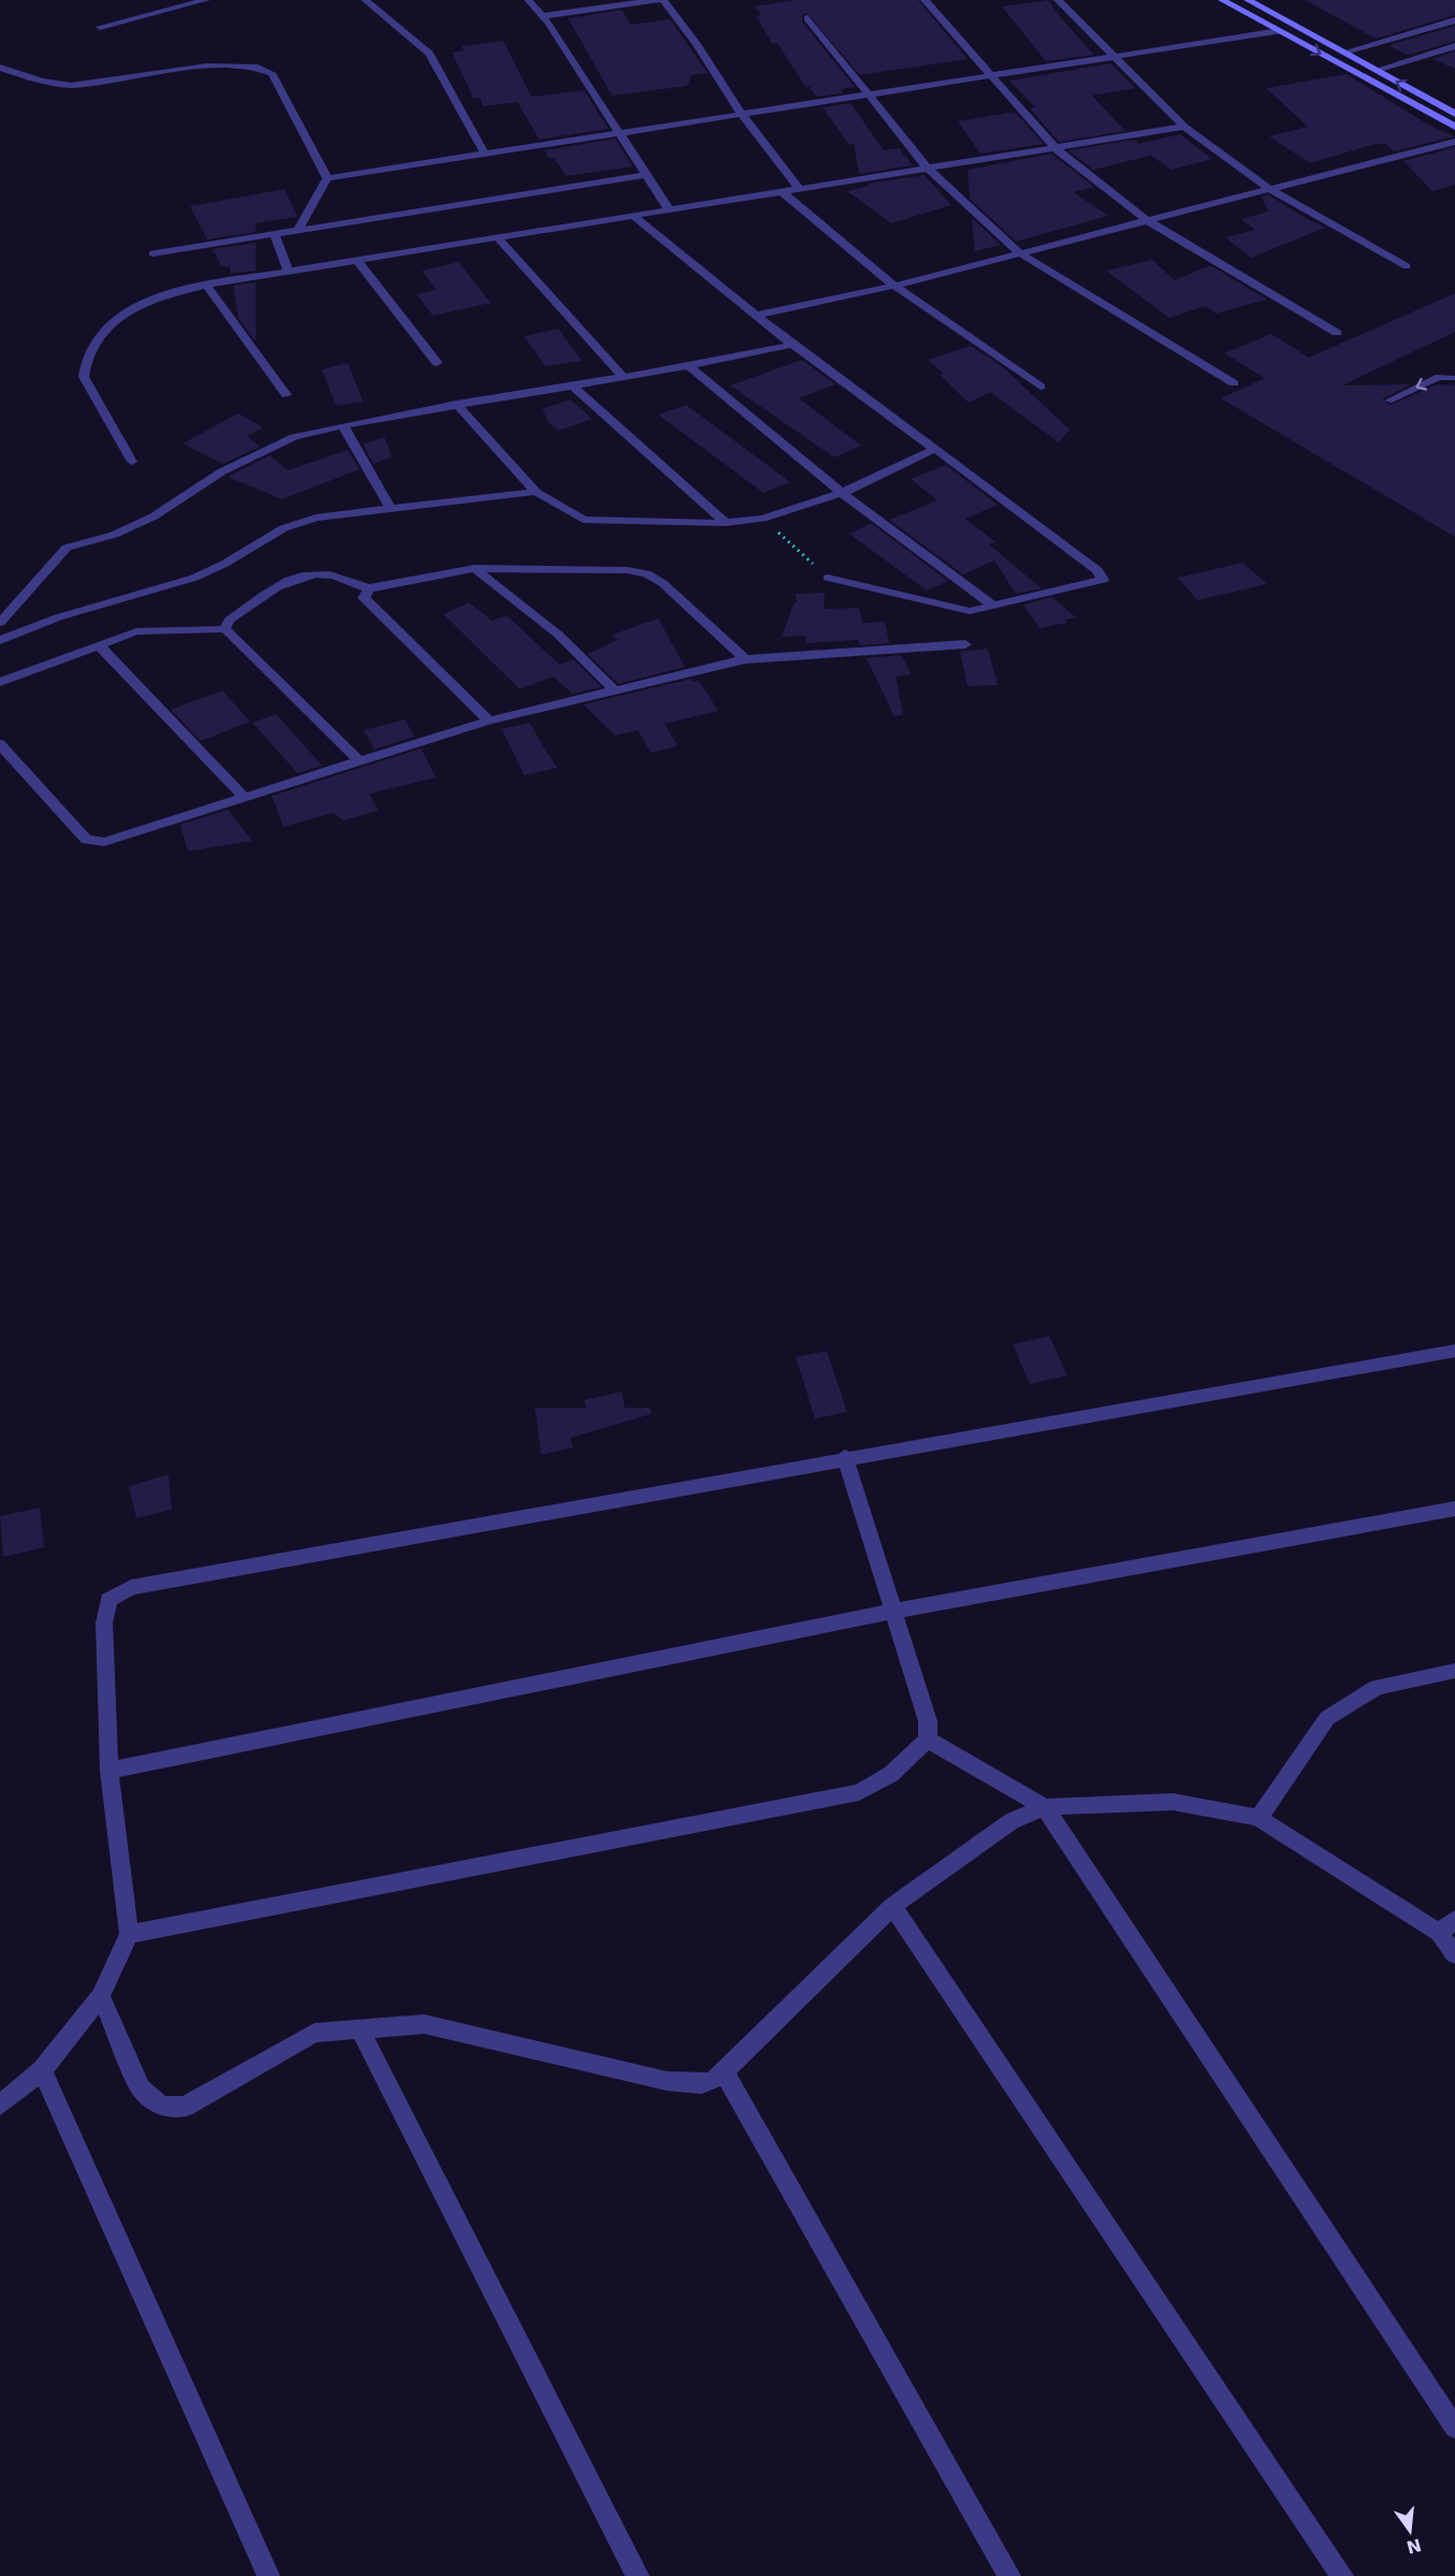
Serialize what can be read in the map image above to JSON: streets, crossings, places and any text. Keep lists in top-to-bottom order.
{
  "north": "bottom"
}
